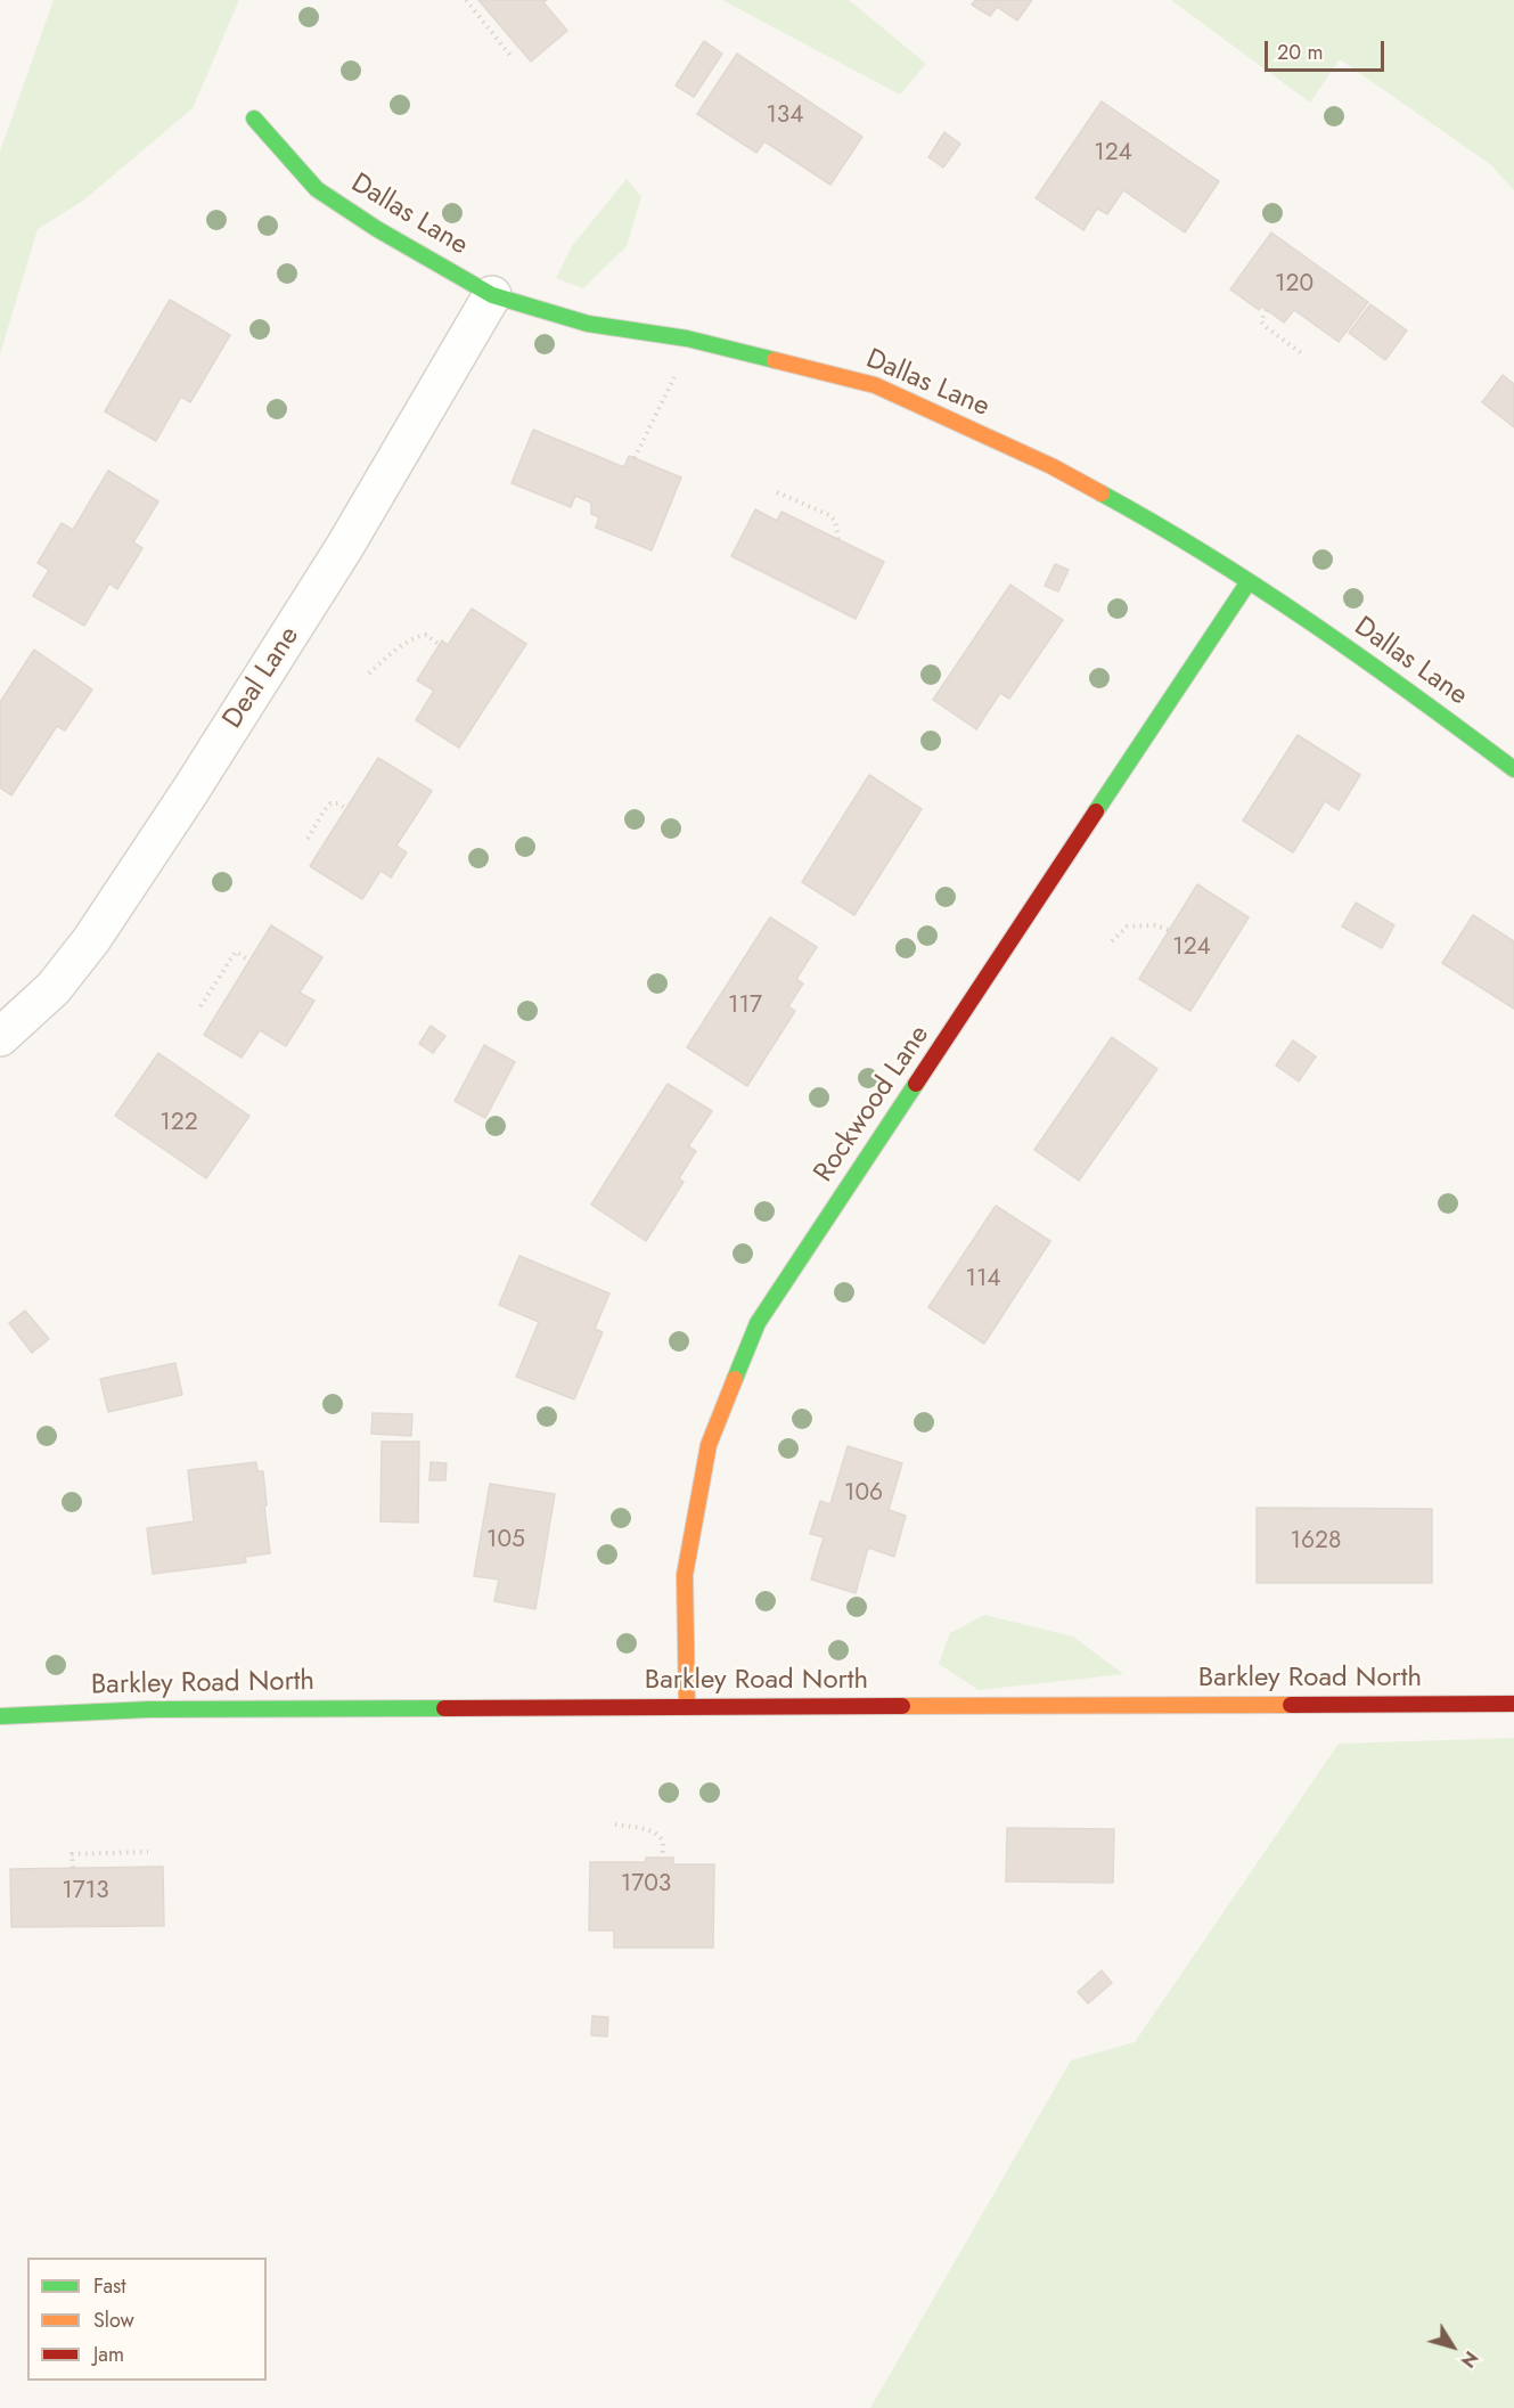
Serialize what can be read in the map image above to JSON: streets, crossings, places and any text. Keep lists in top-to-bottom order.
{
  "streets": {
    "street": [
      "Dallas Lane",
      "Deal Lane",
      "Rockwood Lane",
      "Barkley Road North"
    ]
  },
  "crossings": [
    ["Dallas Lane", "Deal Lane"],
    ["Dallas Lane", "Rockwood Lane"],
    ["Rockwood Lane", "Barkley Road North"]
  ],
  "house_numbers": [
    "134",
    "124",
    "120",
    "124",
    "117",
    "122",
    "114",
    "106",
    "105",
    "1628",
    "1703",
    "1713"
  ],
  "legend": ["Fast", "Slow", "Jam"],
  "scale_bar": "20 m",
  "north": "bottom right"
}
